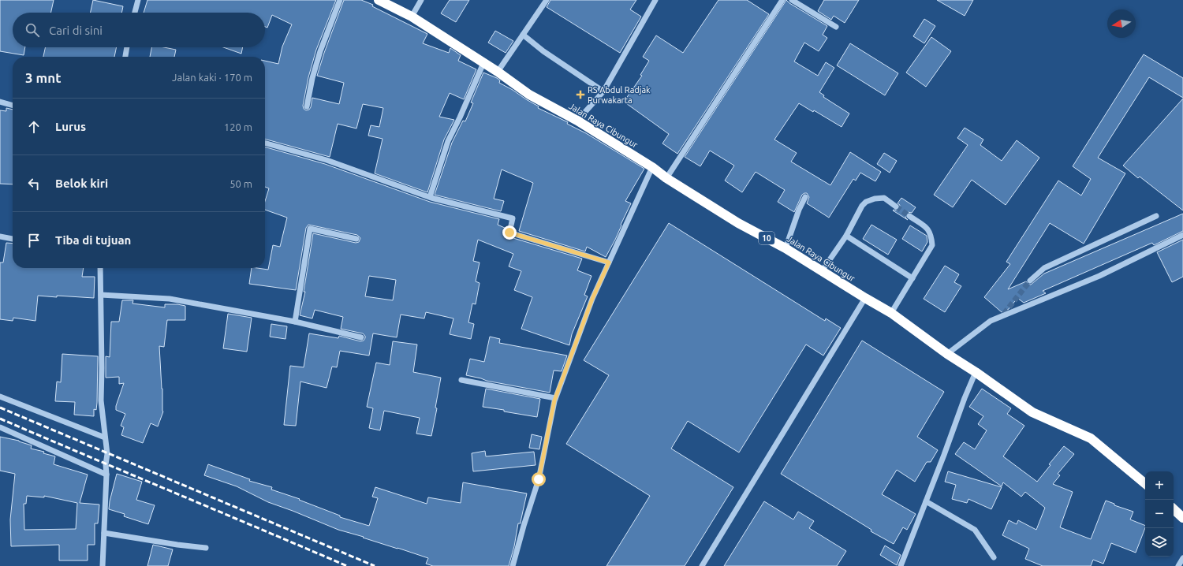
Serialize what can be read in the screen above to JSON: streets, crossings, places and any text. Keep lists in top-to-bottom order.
{
  "streets": {
    "highway": ["Jalan Raya Cibungur", "10"]
  },
  "places": {
    "health": ["RS Abdul Radjak Purwakarta"]
  },
  "north": "left",
  "page": {
    "search": "Cari di sini",
    "heading": ["3 mnt", "Jalan kaki · 170 m"],
    "list": [
      ["Lurus", "120 m"],
      ["Belok kiri", "50 m"],
      "Tiba di tujuan"
    ],
    "map_buttons": ["+", "−"]
  }
}
